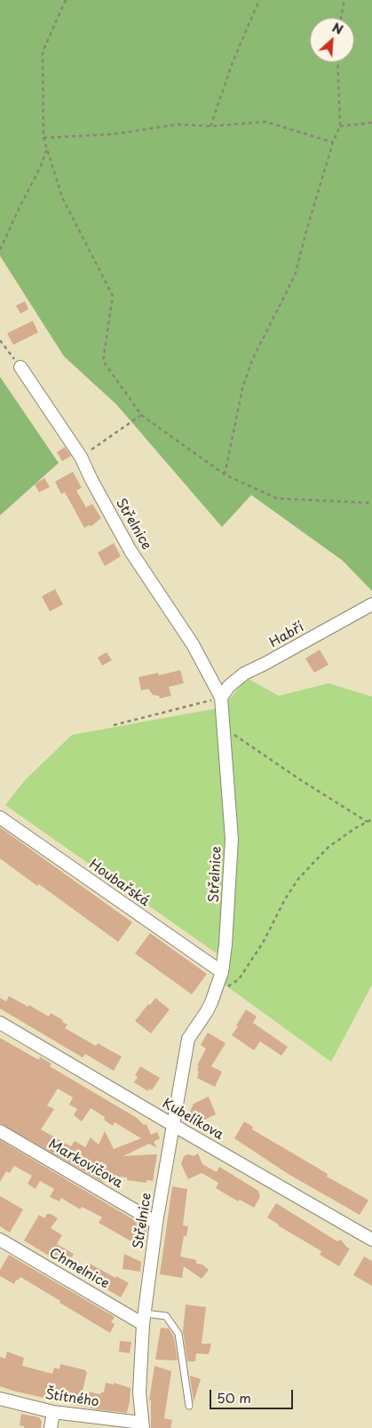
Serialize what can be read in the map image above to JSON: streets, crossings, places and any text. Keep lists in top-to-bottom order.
{
  "streets": {
    "street": [
      "Střelnice",
      "Habří",
      "Houbařská",
      "Kubelíkova",
      "Markovičova",
      "Chmelnice",
      "Štítného"
    ]
  },
  "crossings": [
    ["Střelnice", "Habří"],
    ["Střelnice", "Houbařská"],
    ["Střelnice", "Kubelíkova"],
    ["Střelnice", "Markovičova"],
    ["Střelnice", "Chmelnice"],
    ["Střelnice", "Štítného"]
  ],
  "scale_bar": "50 m",
  "north": "top right"
}
